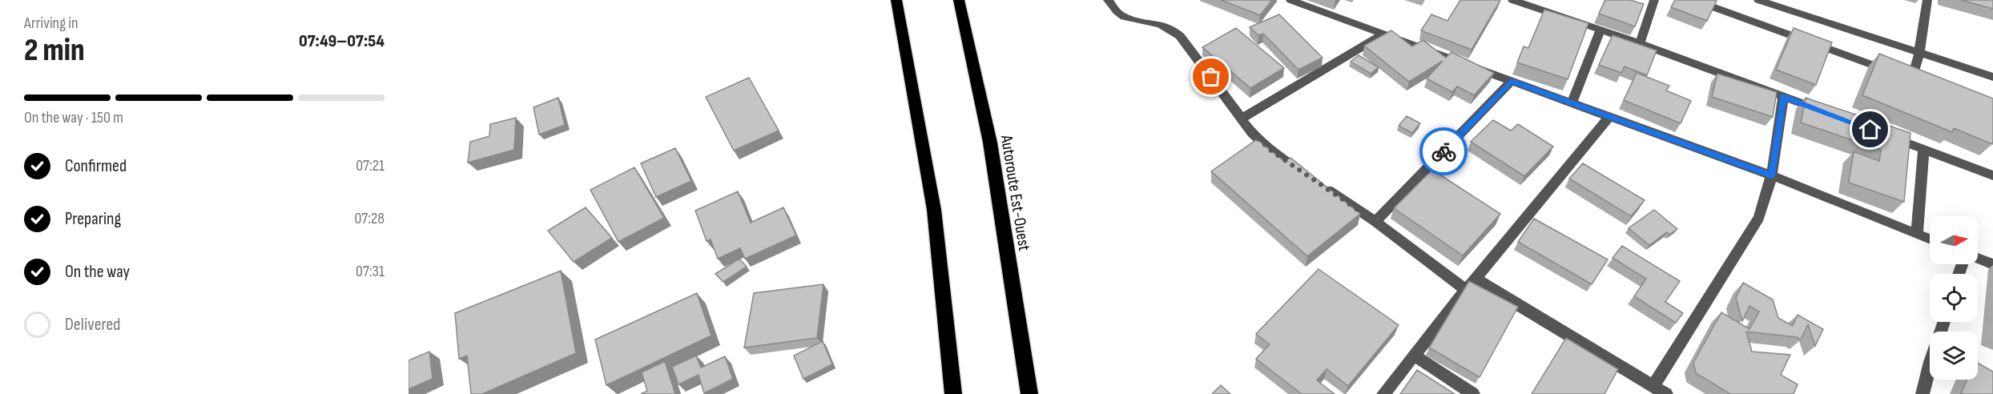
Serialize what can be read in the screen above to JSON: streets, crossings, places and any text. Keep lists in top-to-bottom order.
{
  "streets": {
    "highway": ["Autoroute Est-Ouest"]
  },
  "north": "right",
  "page": {
    "heading": ["2 min", "Arriving in", "07:49–07:54"],
    "bar": "On the way · 150 m",
    "list": [
      ["Confirmed", "07:21"],
      ["Preparing", "07:28"],
      ["On the way", "07:31"],
      "Delivered"
    ]
  }
}
